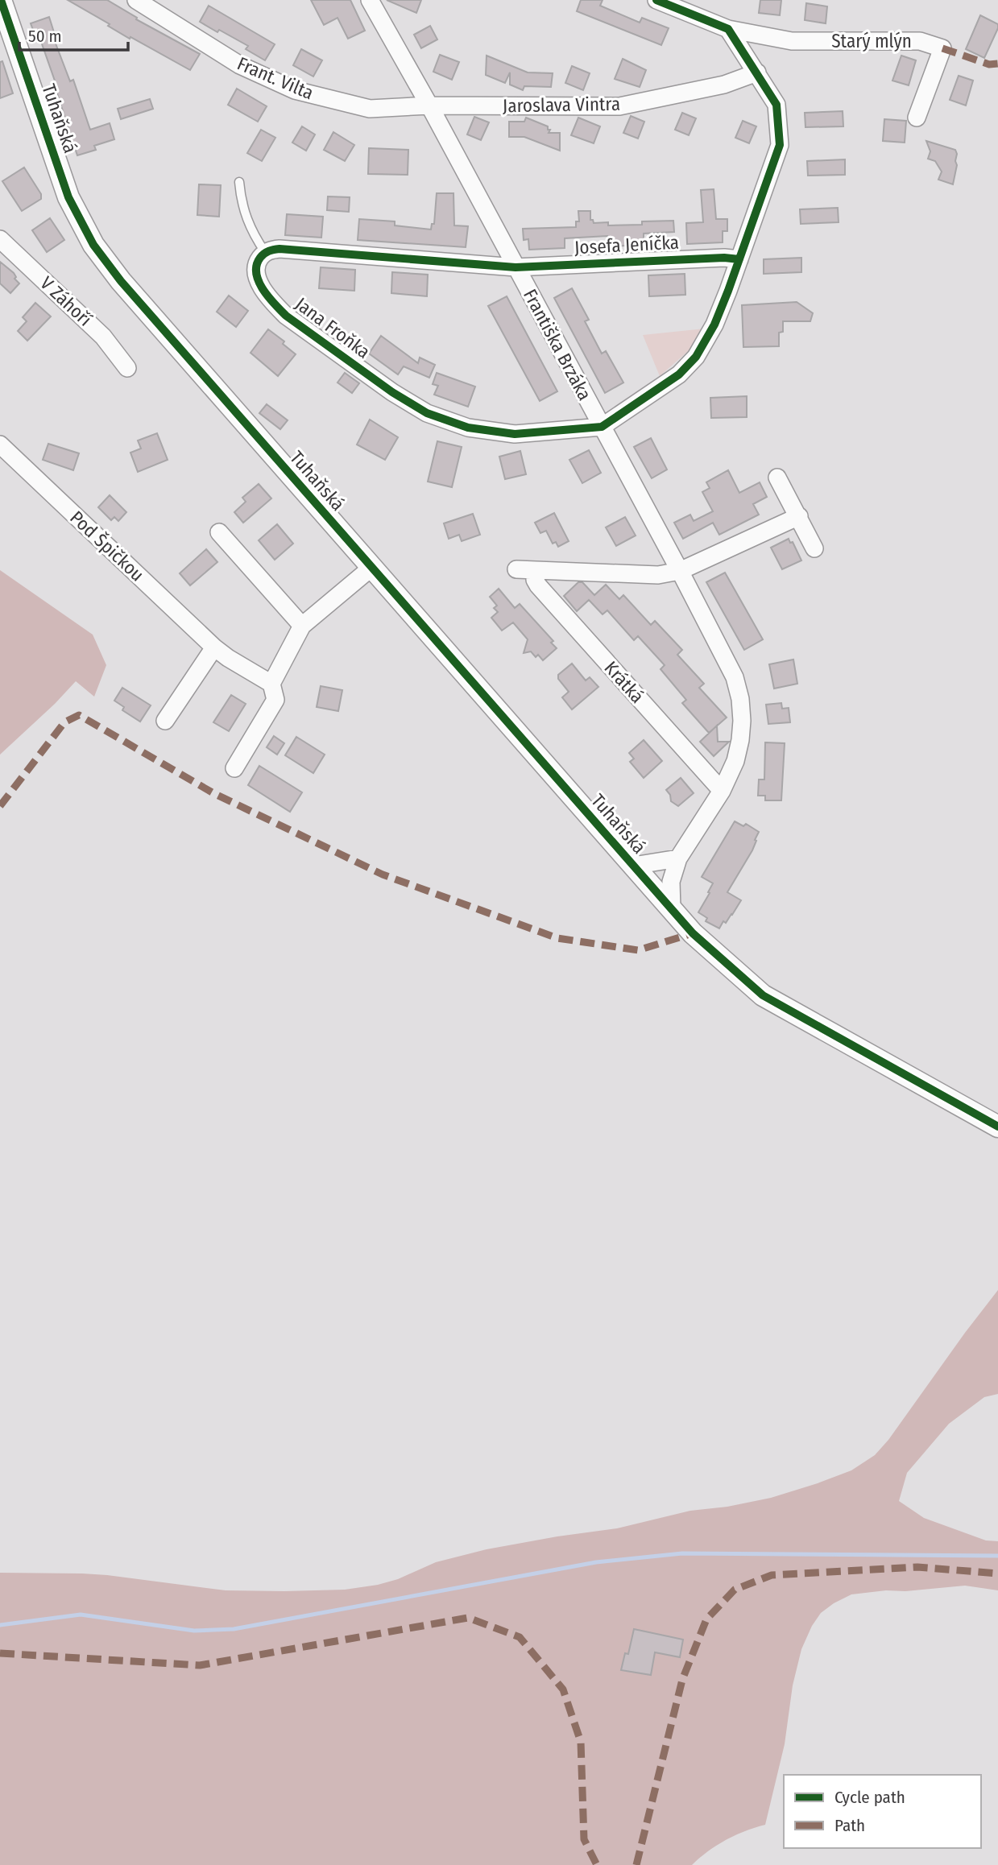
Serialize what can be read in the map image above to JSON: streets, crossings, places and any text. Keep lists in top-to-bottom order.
{
  "streets": {
    "street": [
      "Starý mlýn",
      "Frant. Vilta",
      "Jaroslava Vintra",
      "Tuhaňská",
      "Josefa Jeníčka",
      "V Záhoří",
      "Jana Froňka",
      "Františka Brzáka",
      "Pod Špičkou",
      "Krátká"
    ]
  },
  "crossings": [
    ["Frant. Vilta", "Jaroslava Vintra"],
    ["Frant. Vilta", "Františka Brzáka"],
    ["Jaroslava Vintra", "Františka Brzáka"],
    ["Tuhaňská", "Františka Brzáka"],
    ["Josefa Jeníčka", "Františka Brzáka"],
    ["Jana Froňka", "Františka Brzáka"],
    ["Františka Brzáka", "Krátká"]
  ],
  "legend": ["Cycle path", "Path"],
  "scale_bar": "50 m"
}
